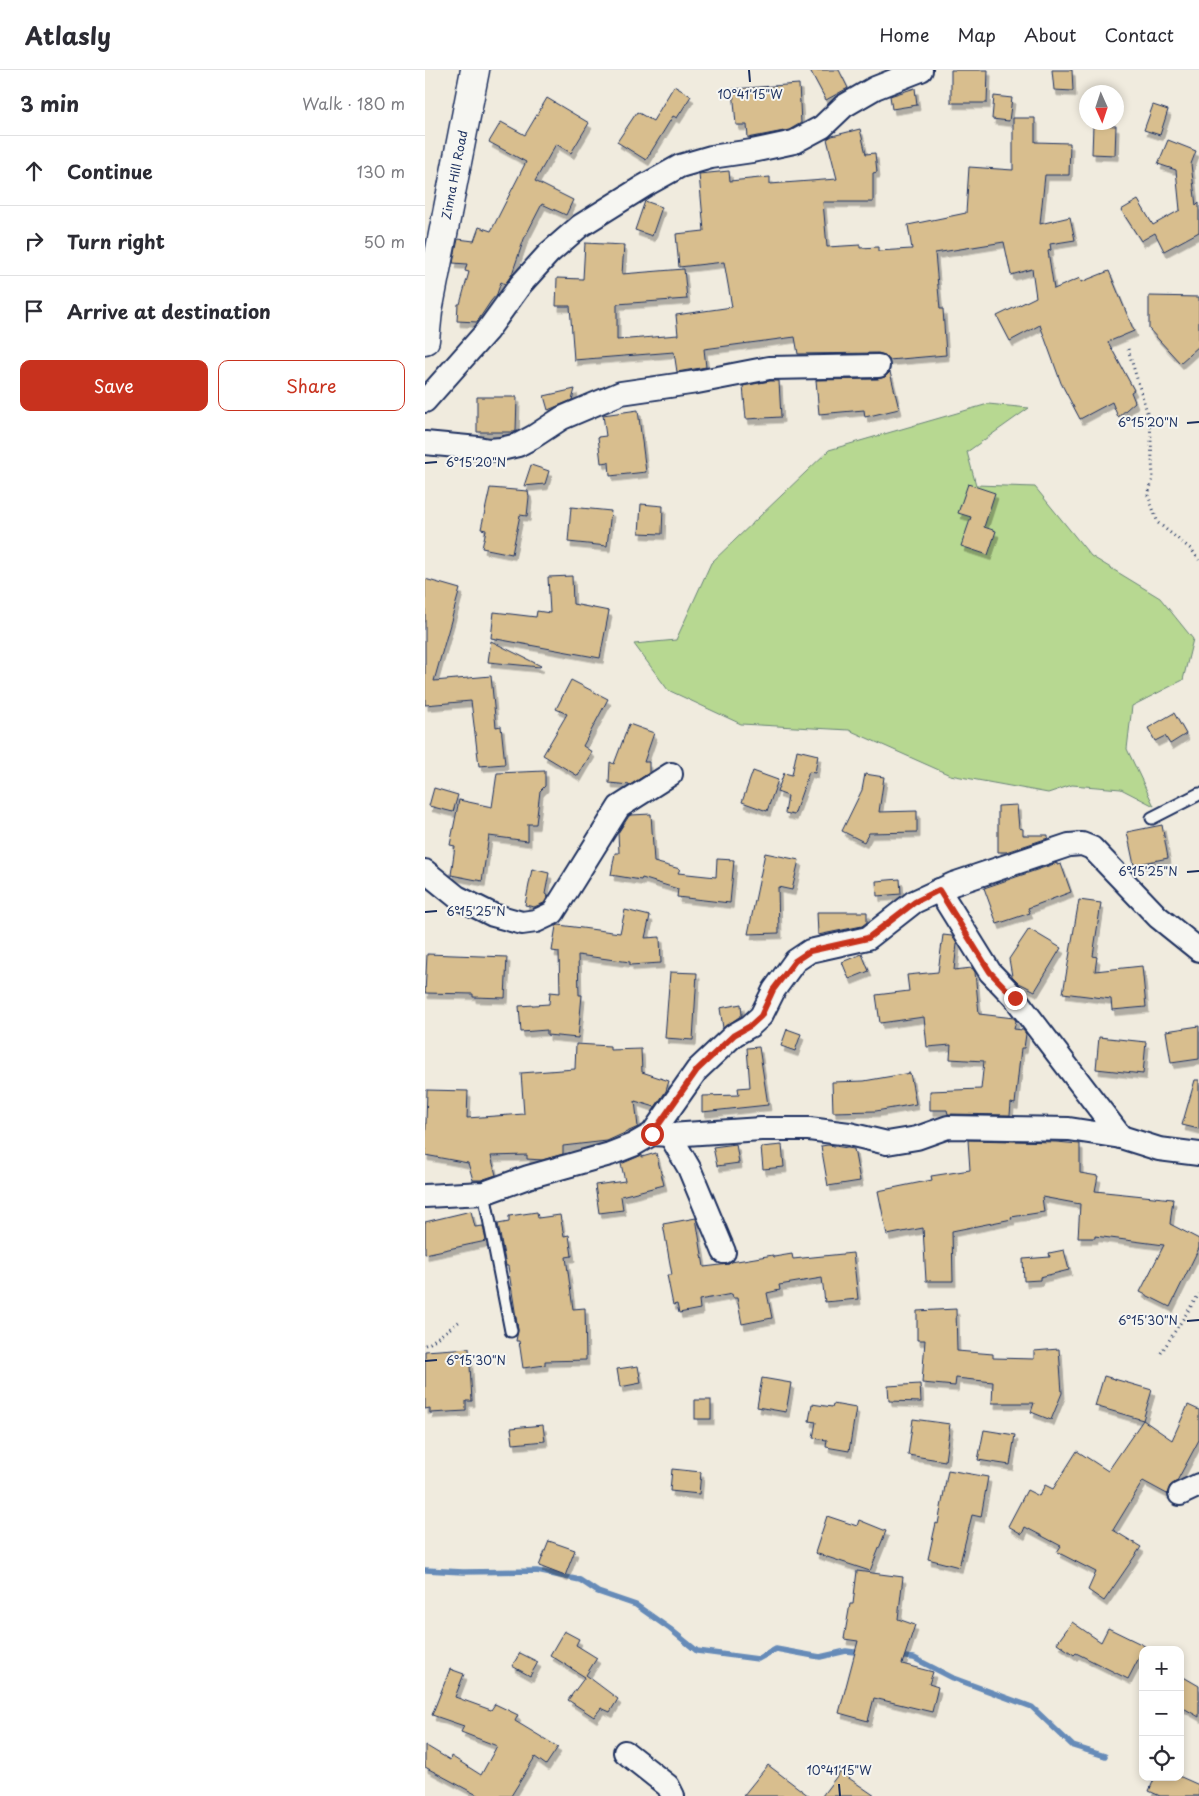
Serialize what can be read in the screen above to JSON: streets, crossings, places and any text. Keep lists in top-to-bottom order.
{
  "streets": {
    "street": ["Zinna Hill Road"]
  },
  "north": "bottom",
  "page": {
    "header": "Atlasly",
    "nav": [
      "Home",
      "Map",
      "About",
      "Contact"
    ],
    "heading": ["3 min", "Walk · 180 m"],
    "list": [
      ["Continue", "130 m"],
      ["Turn right", "50 m"],
      "Arrive at destination"
    ],
    "buttons": ["Save", "Share"],
    "map_buttons": ["+", "−"]
  },
  "coordinates": [
    "10°41'15\"W",
    "6°15'20\"N",
    "6°15'25\"N",
    "6°15'30\"N"
  ]
}
